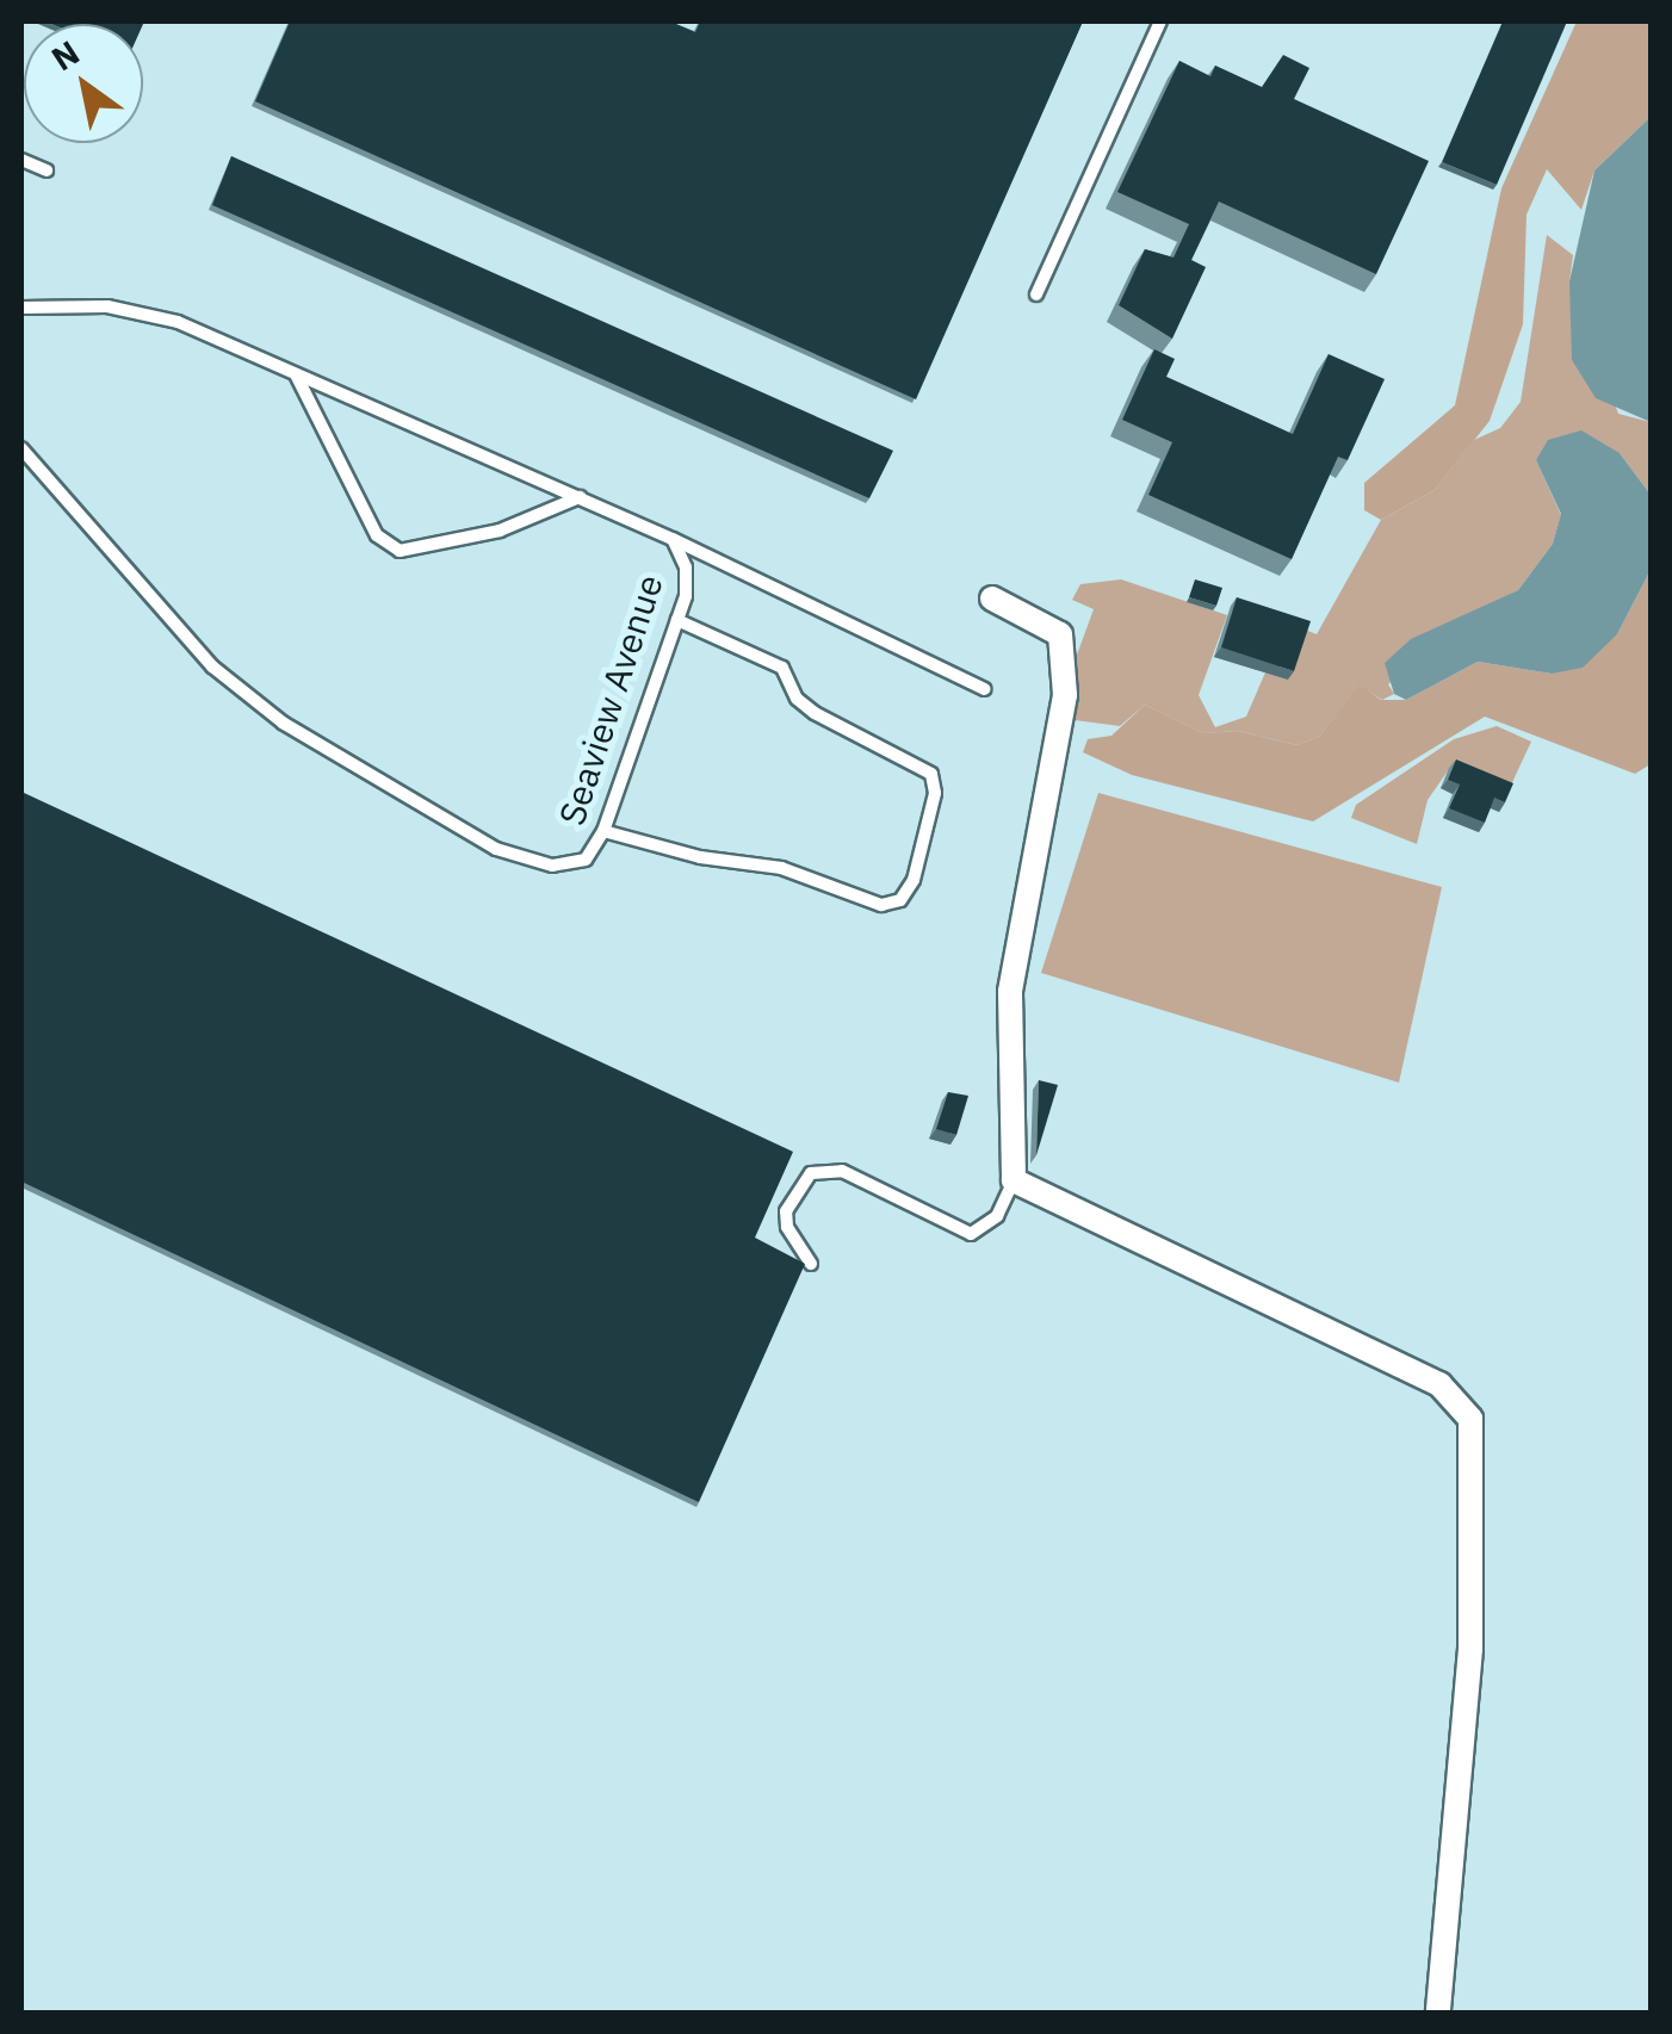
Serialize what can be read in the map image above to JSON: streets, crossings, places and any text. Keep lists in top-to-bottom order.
{
  "streets": {
    "lane": ["Seaview Avenue"]
  },
  "north": "top left"
}
